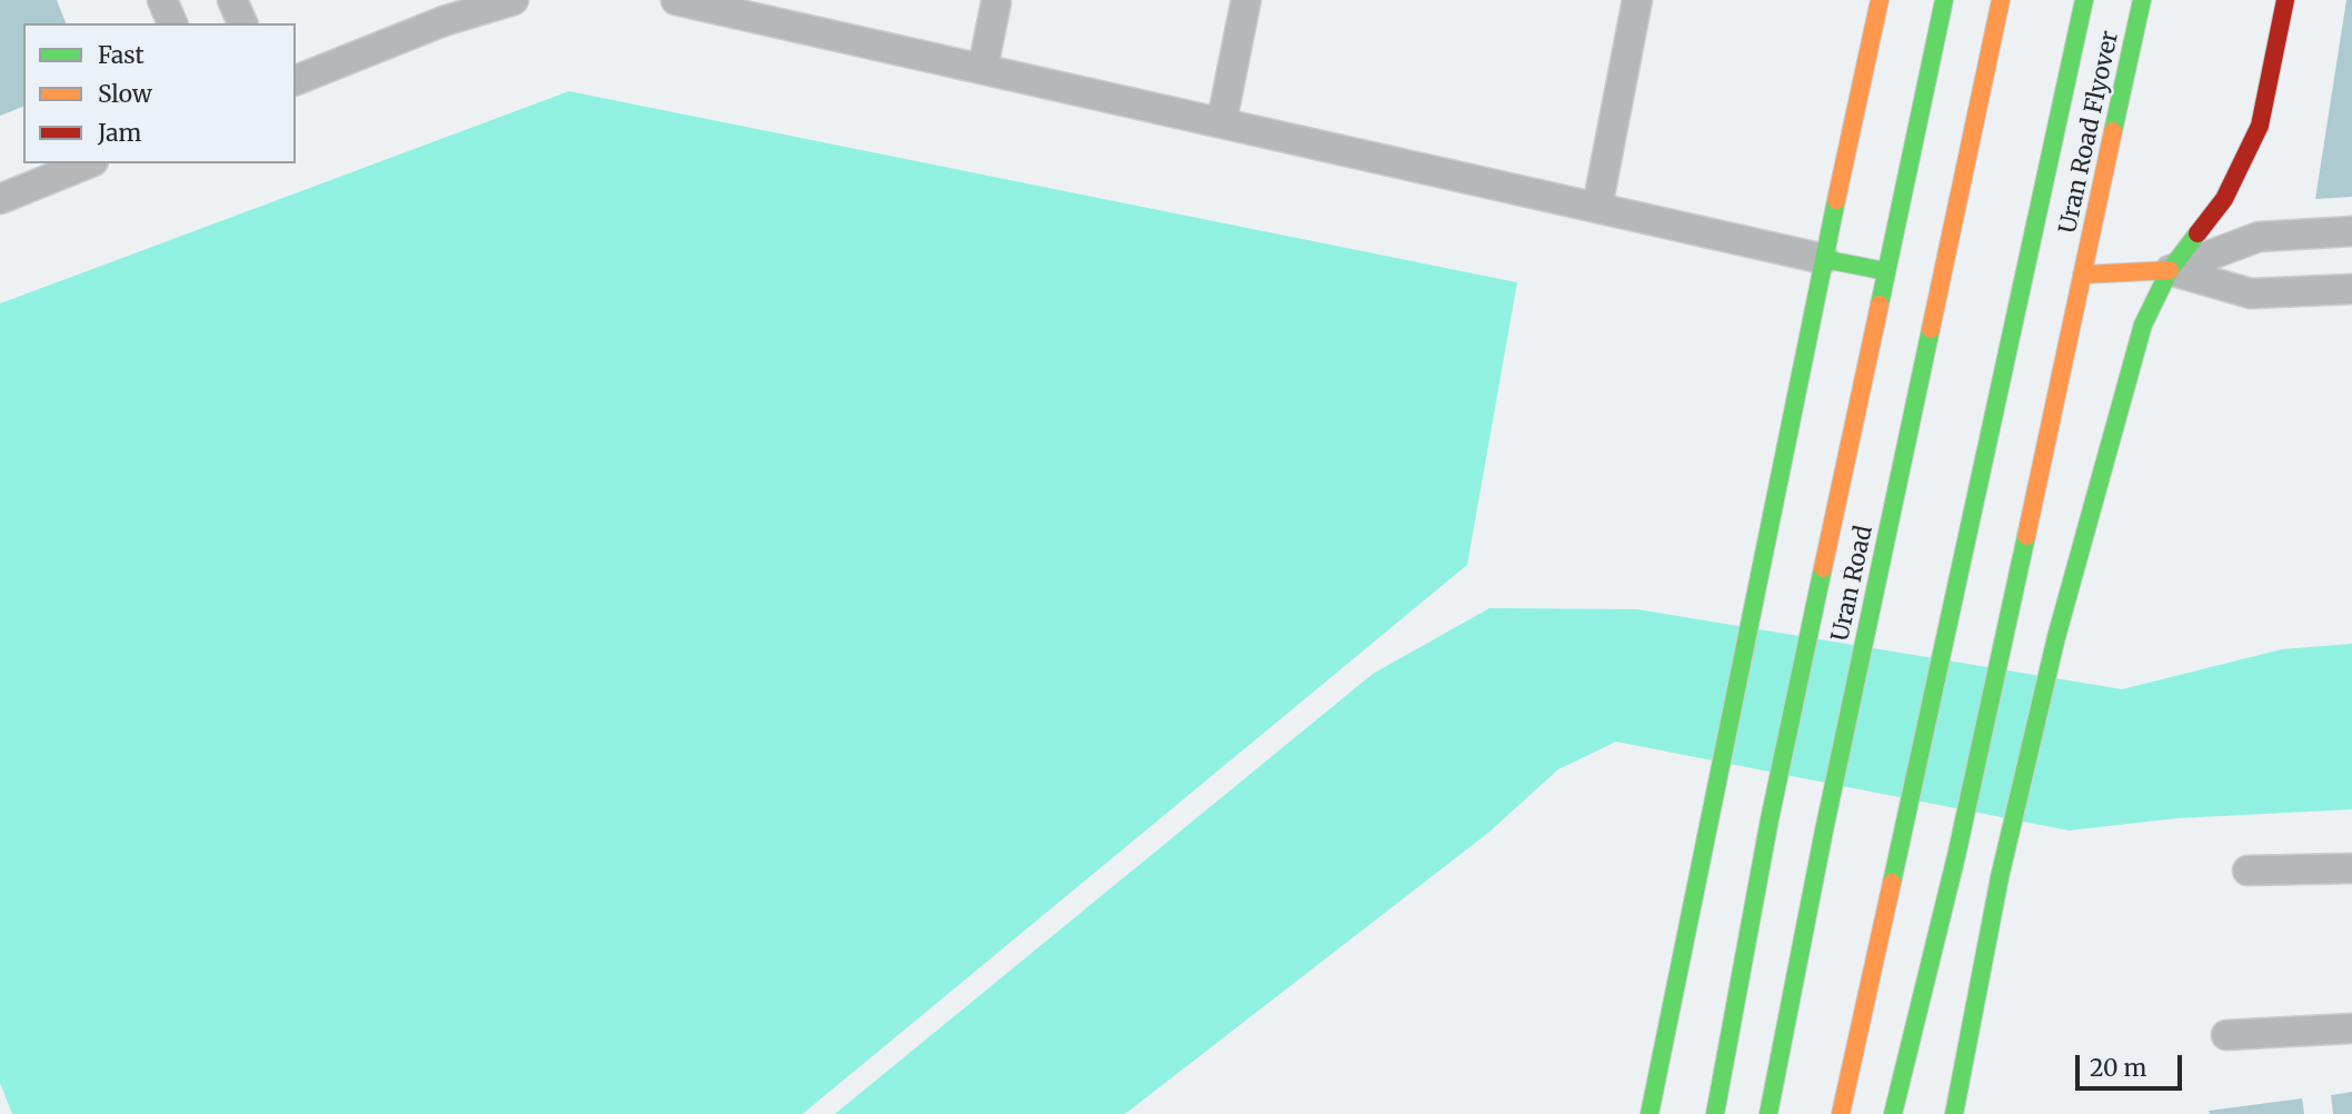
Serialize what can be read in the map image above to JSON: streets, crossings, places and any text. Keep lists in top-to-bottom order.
{
  "streets": {
    "main road": ["Uran Road Flyover", "Uran Road"]
  },
  "legend": ["Fast", "Slow", "Jam"],
  "scale_bar": "20 m"
}
